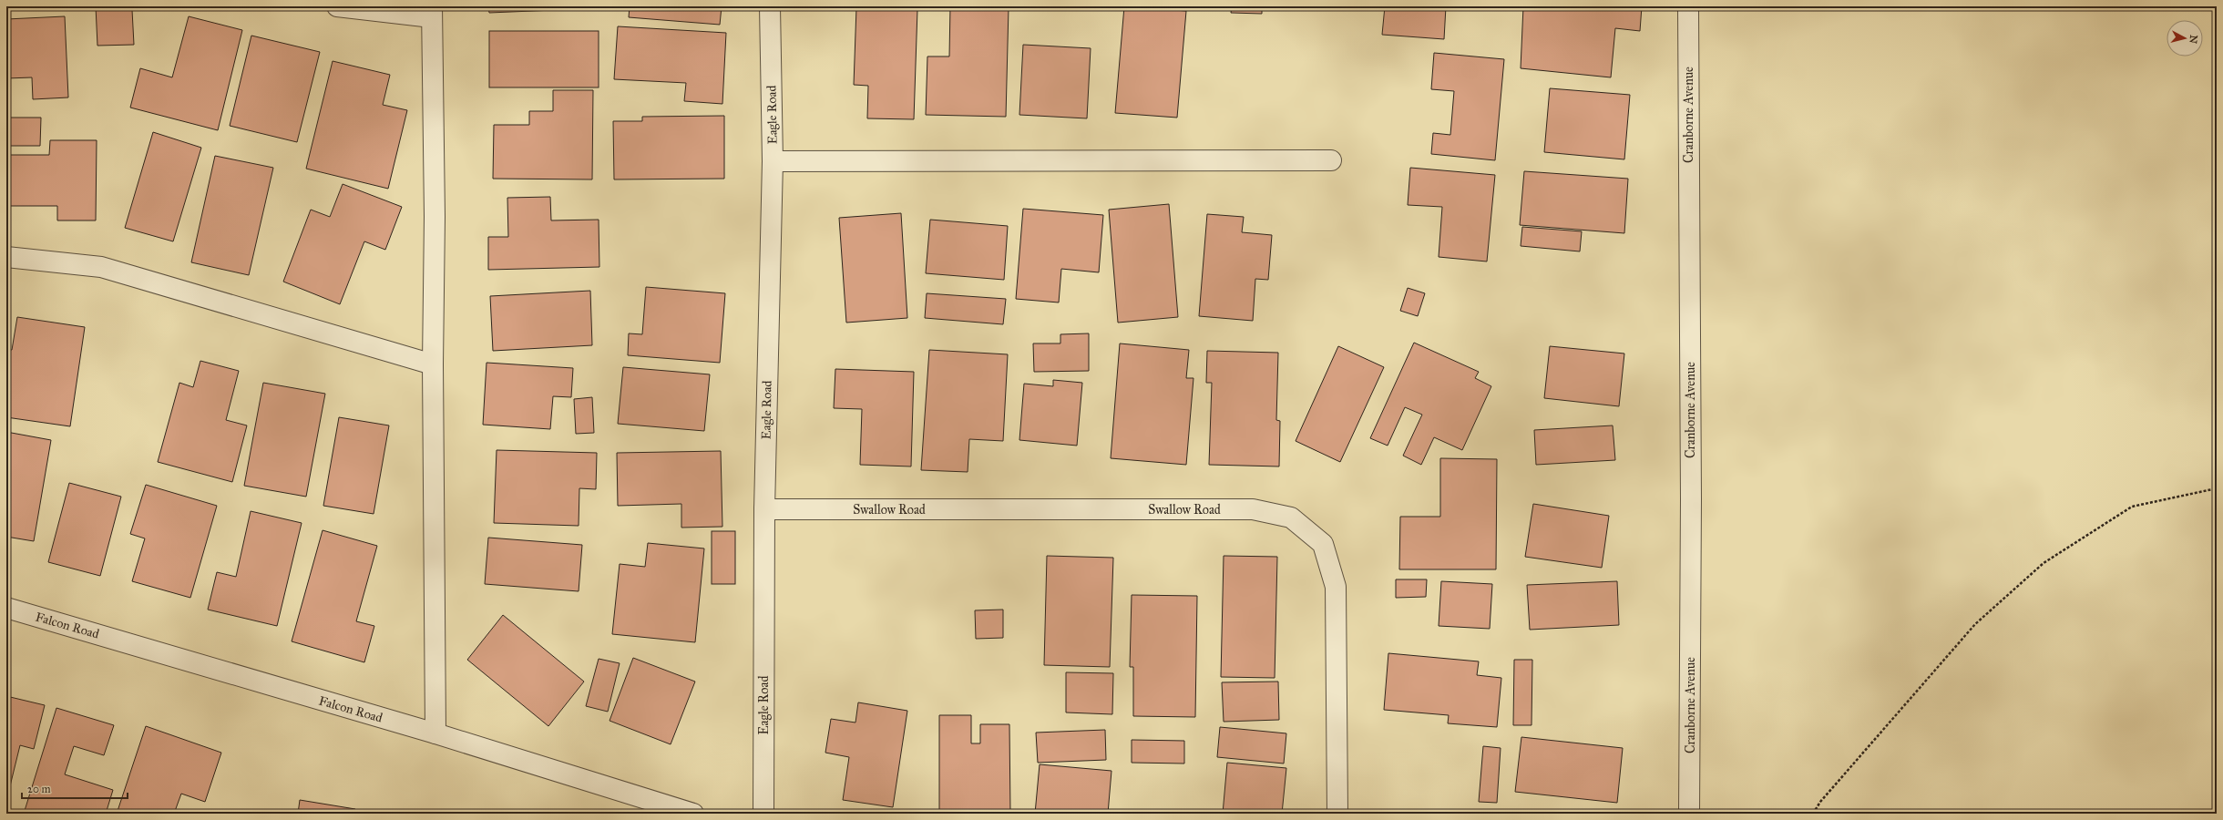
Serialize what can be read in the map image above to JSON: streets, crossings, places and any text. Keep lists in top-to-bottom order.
{
  "streets": {
    "street": [
      "Eagle Road",
      "Cranborne Avenue",
      "Swallow Road",
      "Falcon Road"
    ]
  },
  "crossings": [
    ["Eagle Road", "Swallow Road"]
  ],
  "scale_bar": "20 m",
  "north": "right"
}
